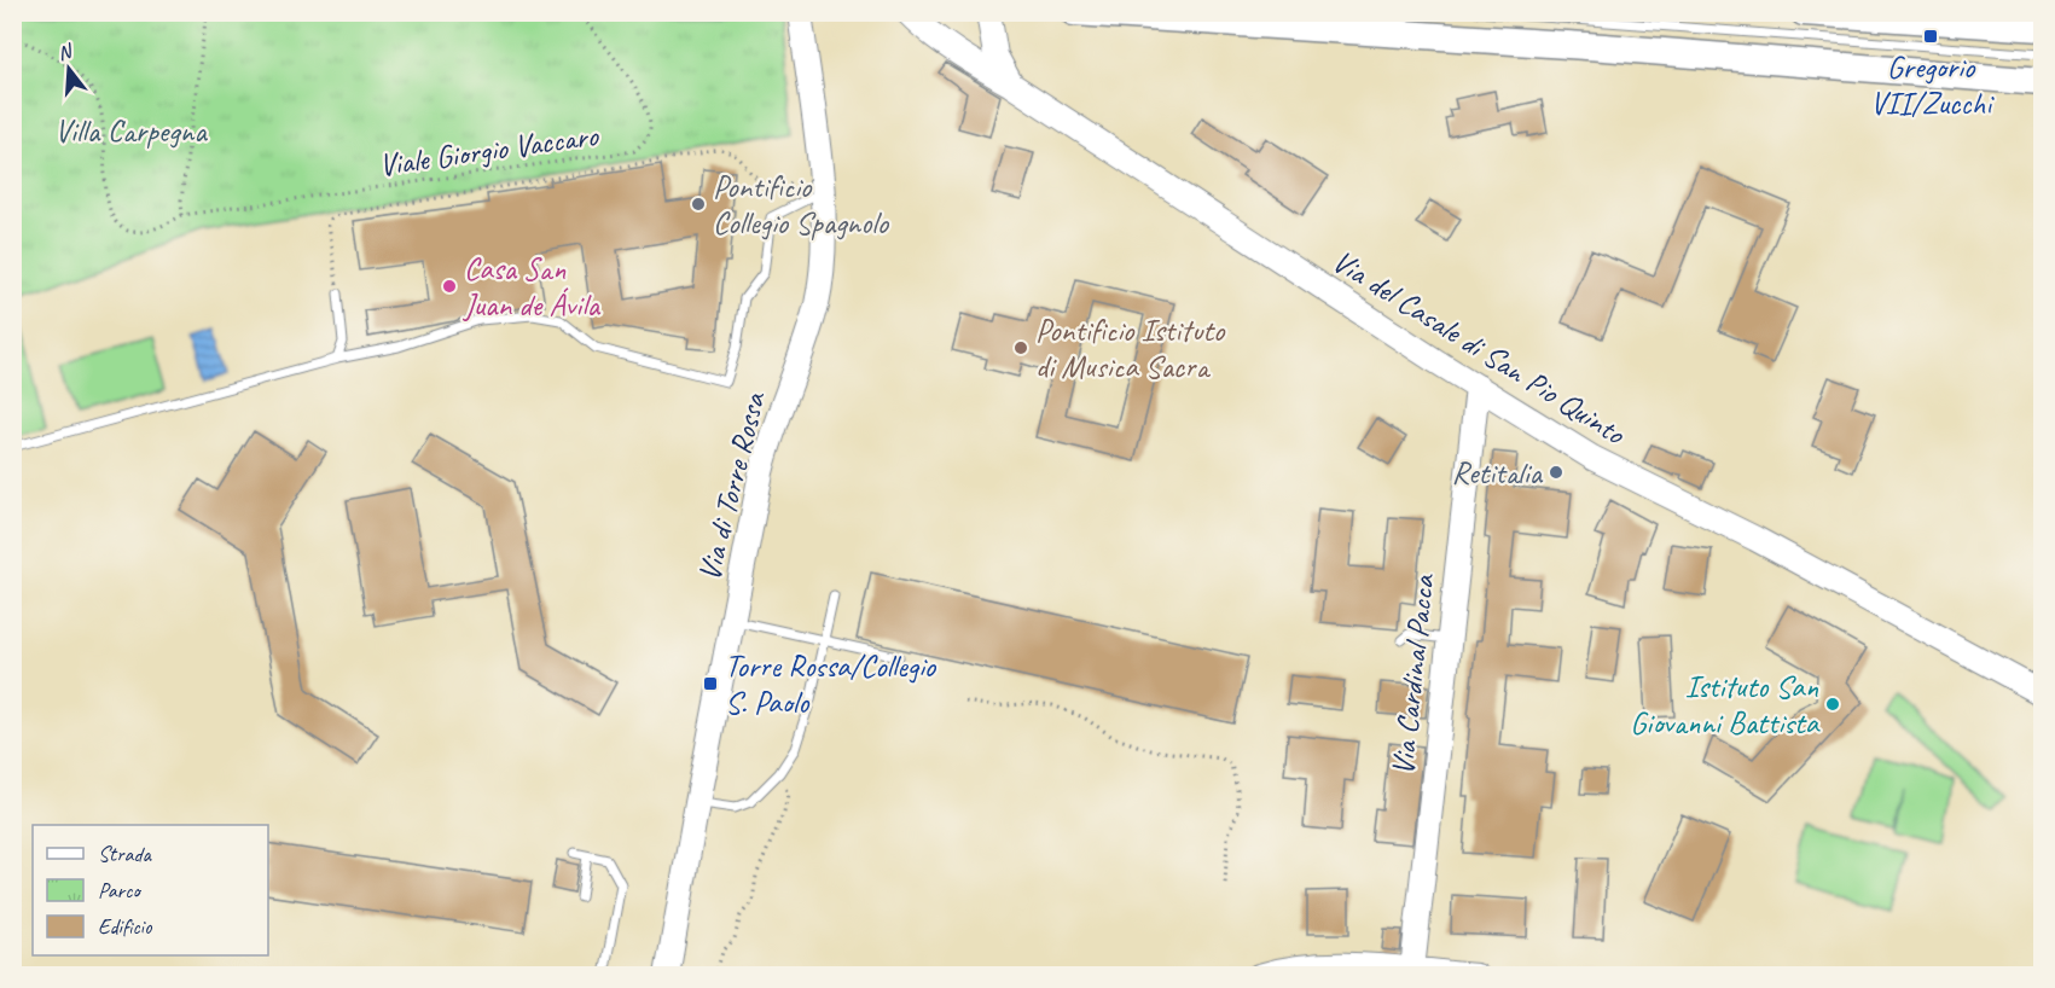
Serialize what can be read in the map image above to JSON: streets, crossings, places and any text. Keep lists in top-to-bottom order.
{
  "streets": {
    "main road": ["Via del Casale di San Pio Quinto", "Via di Torre Rossa", "Via Cardinal Pacca"],
    "path": ["Viale Giorgio Vaccaro"]
  },
  "crossings": [
    ["Via del Casale di San Pio Quinto", "Via Cardinal Pacca"]
  ],
  "parks": ["Villa Carpegna"],
  "places": {
    "transit": ["Gregorio VII/Zucchi", "Torre Rossa/Collegio S. Paolo"],
    "other": [
      "Pontificio Collegio Spagnolo",
      "Casa San Juan de Ávila",
      "Pontificio Istituto di Musica Sacra",
      "Retitalia",
      "Istituto San Giovanni Battista"
    ]
  },
  "legend": ["Strada", "Parco", "Edificio"],
  "north": "top"
}
